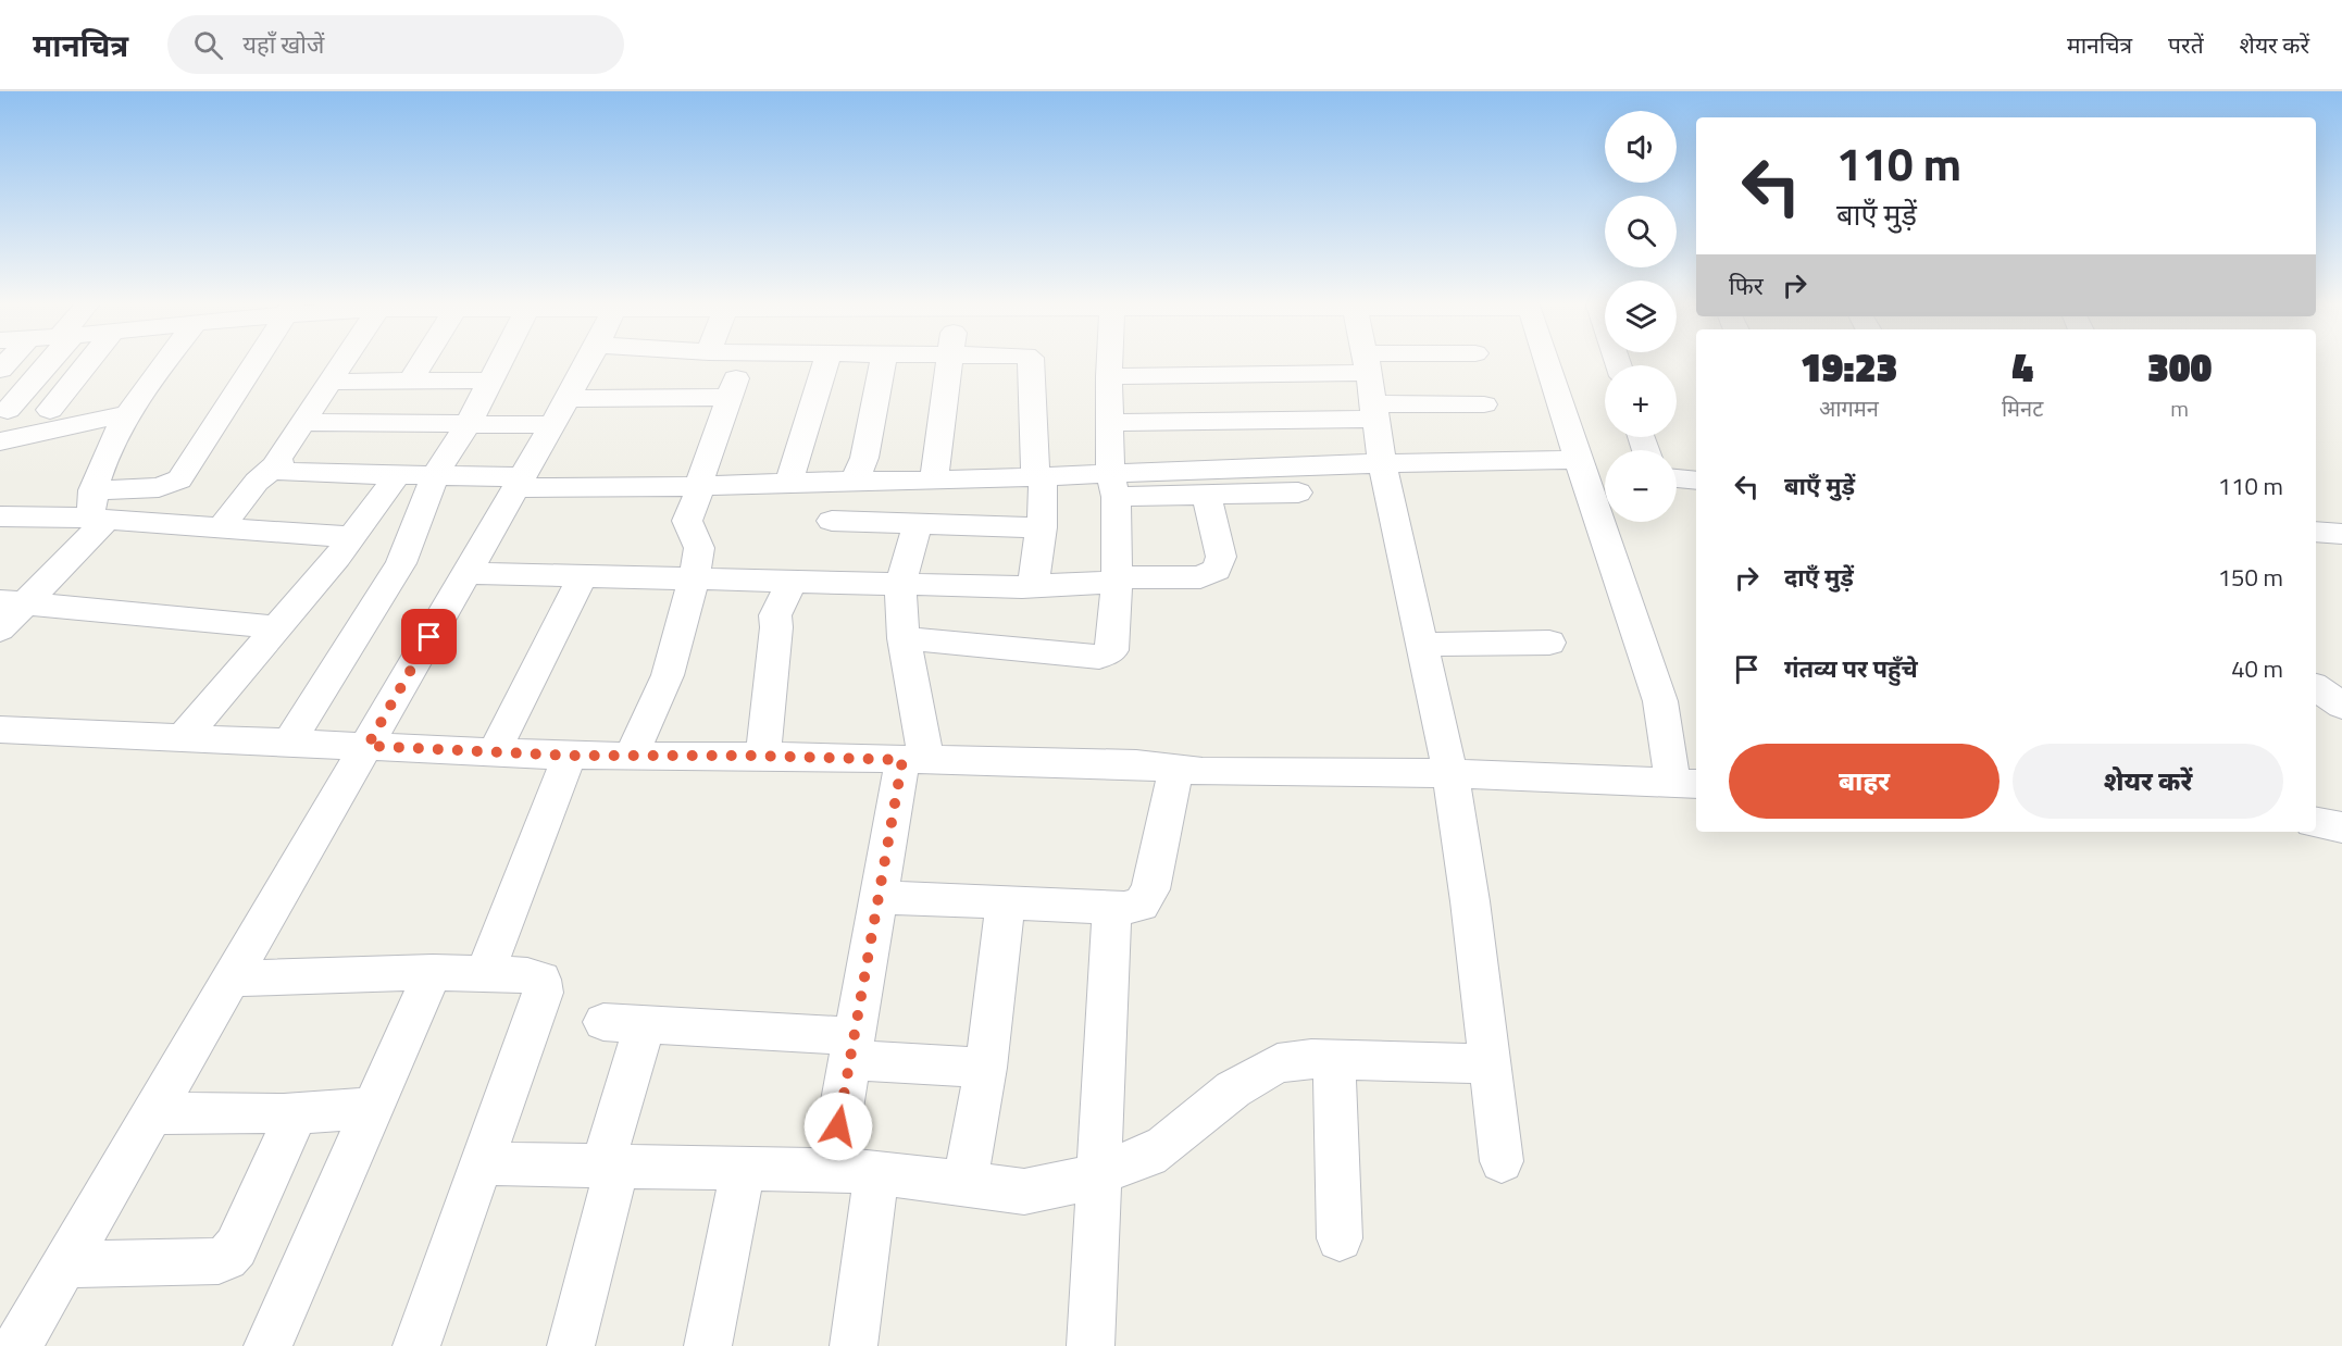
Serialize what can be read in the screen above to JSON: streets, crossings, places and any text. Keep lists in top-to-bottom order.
{
  "page": {
    "header": "मानचित्र",
    "search": "यहाँ खोजें",
    "nav": ["मानचित्र", "परतें", "शेयर करें"],
    "map_buttons": ["+", "−"],
    "turn": ["110 m", "बाएँ मुड़ें"],
    "then": "फिर",
    "eta": [
      "19:23",
      "आगमन",
      "4",
      "मिनट",
      "300",
      "m"
    ],
    "list": [
      {
        "name": "बाएँ मुड़ें",
        "value": "110 m"
      },
      {
        "name": "दाएँ मुड़ें",
        "value": "150 m"
      },
      {
        "name": "गंतव्य पर पहुँचे",
        "value": "40 m"
      }
    ],
    "buttons": ["बाहर", "शेयर करें"]
  }
}
